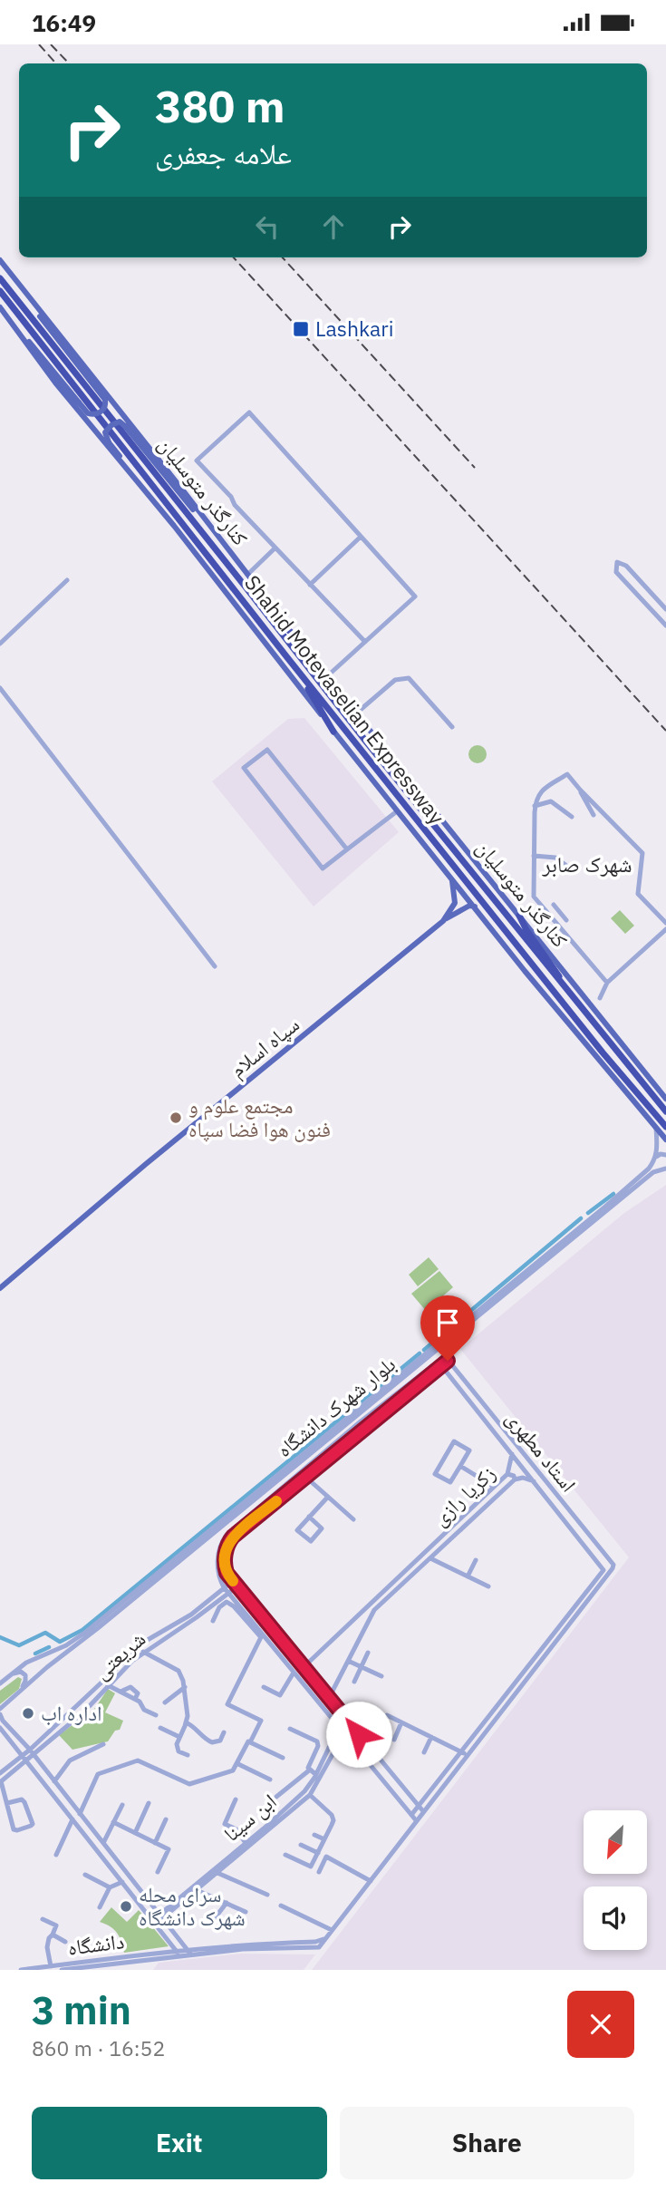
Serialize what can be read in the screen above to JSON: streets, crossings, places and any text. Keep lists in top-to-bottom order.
{
  "streets": {
    "highway": ["Shahid Motevaselian Expressway"],
    "main road": ["کنارگذر متوسلیان", "سپاه اسلام"],
    "street": [
      "بلوار شهرک دانشگاه",
      "استاد مطهری",
      "زکریا رازی",
      "شریعتی",
      "ابن سینا",
      "دانشگاه"
    ]
  },
  "districts": ["شهرک صابر"],
  "places": {
    "transit": ["Lashkari"],
    "other": ["مجتمع علوم و فنون هوا فضا سپاه", "اداره اب", "سرای محله شهرک دانشگاه"]
  },
  "north": "bottom left",
  "page": {
    "status": "16:49",
    "turn": ["380 m", "علامه جعفری"],
    "heading": ["3 min", "860 m · 16:52"],
    "buttons": ["Exit", "Share"]
  }
}
